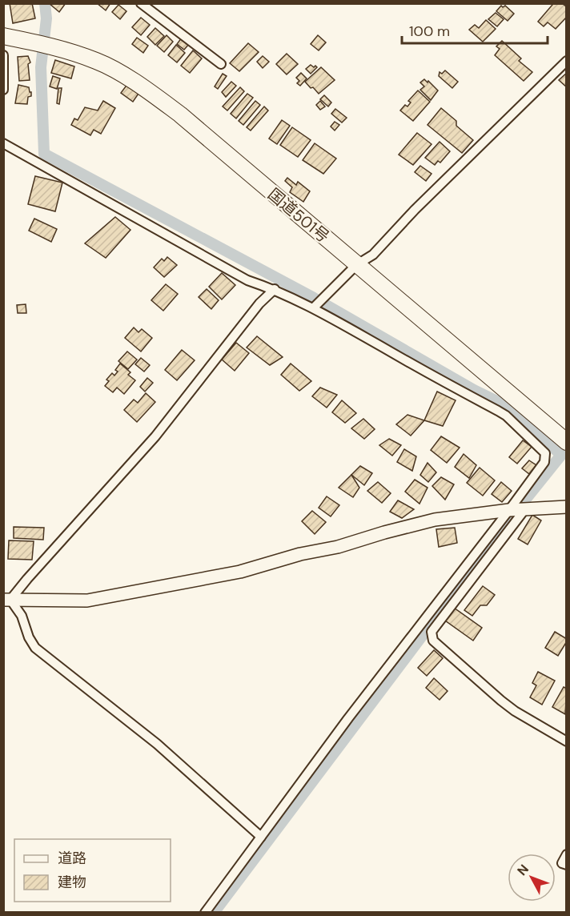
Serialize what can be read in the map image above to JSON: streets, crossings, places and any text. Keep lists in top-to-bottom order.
{
  "streets": {
    "highway": ["国道501号"]
  },
  "legend": ["道路", "建物"],
  "scale_bar": "100 m",
  "north": "top left"
}
